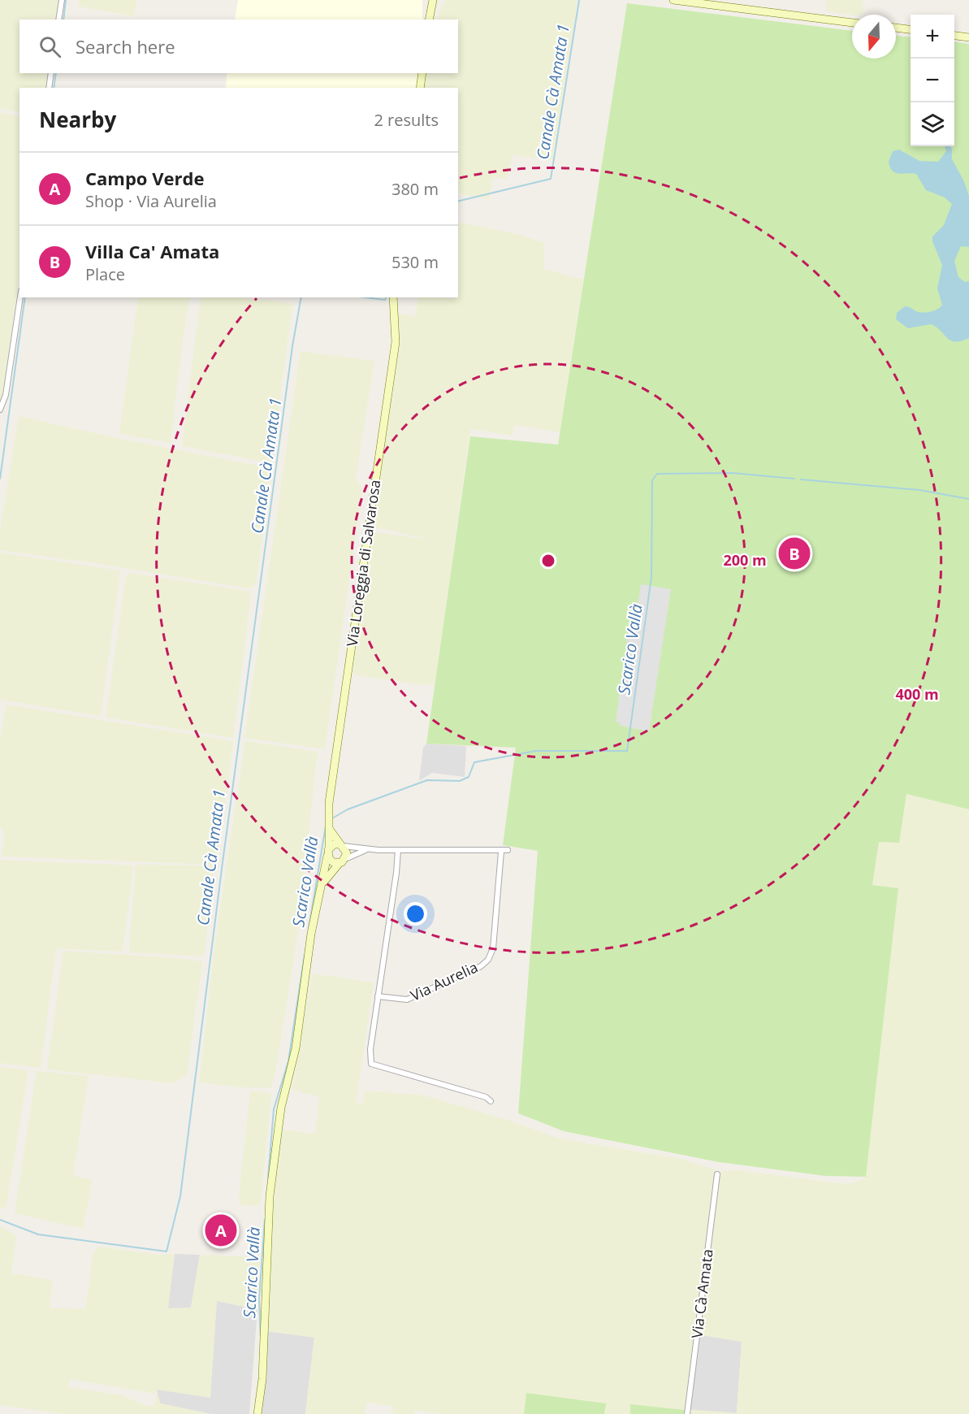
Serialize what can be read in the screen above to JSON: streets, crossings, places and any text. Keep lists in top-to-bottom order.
{
  "streets": {
    "street": ["Via Loreggia di Salvarosa", "Via Aurelia", "Via Cà Amata"]
  },
  "water": ["Canale Cà Amata 1", "Scarico Vallà"],
  "north": "bottom",
  "page": {
    "map_buttons": ["+", "−"],
    "search": "Search here",
    "heading": ["Nearby", "2 results"],
    "list": [
      {
        "mark": "A",
        "name": "Campo Verde",
        "note": "Shop · Via Aurelia",
        "value": "380 m"
      },
      {
        "mark": "B",
        "name": "Villa Ca' Amata",
        "note": "Place",
        "value": "530 m"
      }
    ],
    "pins": ["B", "A"]
  },
  "rings": ["200 m", "400 m"]
}
